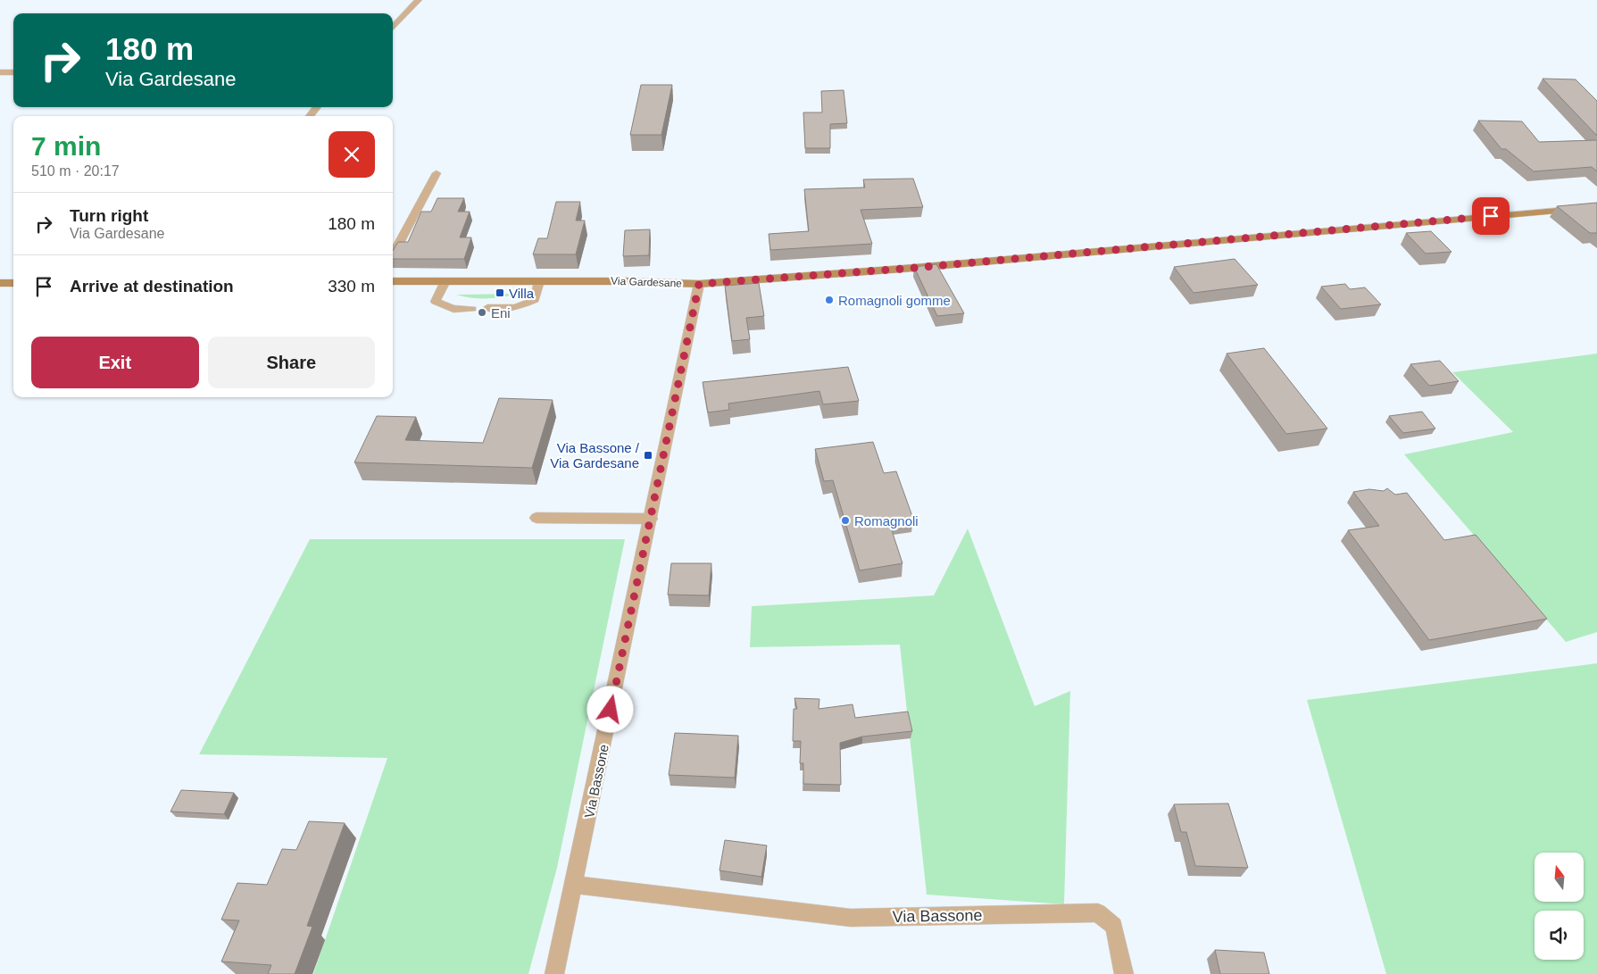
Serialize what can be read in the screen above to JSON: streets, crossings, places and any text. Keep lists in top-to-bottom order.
{
  "streets": {
    "main road": ["Via Gardesane"],
    "street": ["Via Bassone"]
  },
  "crossings": [
    ["Via Gardesane", "Via Bassone"]
  ],
  "places": {
    "transit": ["Villa", "Via Bassone / Via Gardesane"],
    "other": ["Romagnoli gomme", "Eni", "Romagnoli"]
  },
  "north": "top",
  "page": {
    "turn": ["180 m", "Via Gardesane"],
    "heading": ["7 min", "510 m · 20:17"],
    "list": [
      {
        "name": "Turn right",
        "note": "Via Gardesane",
        "value": "180 m"
      },
      {
        "name": "Arrive at destination",
        "value": "330 m"
      }
    ],
    "buttons": ["Exit", "Share"]
  }
}
